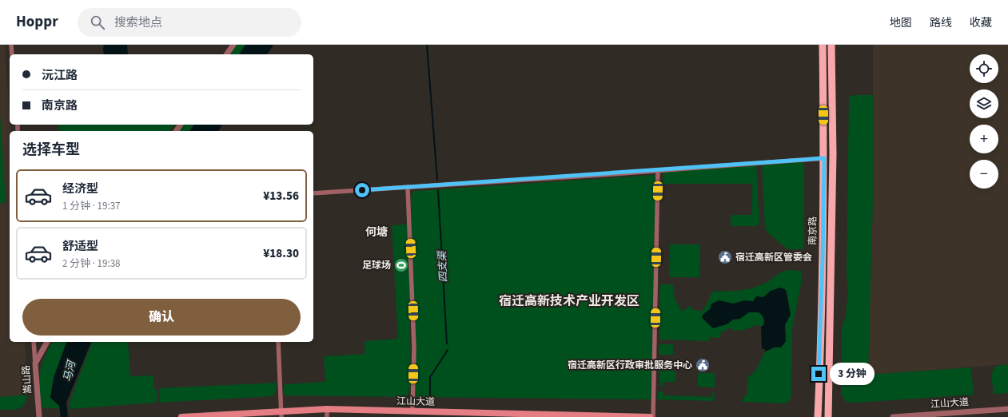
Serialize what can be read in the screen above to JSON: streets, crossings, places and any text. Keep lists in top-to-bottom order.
{
  "streets": {
    "main road": ["南京路", "江山大道"],
    "street": ["嵩山路"]
  },
  "districts": ["何塘", "宿迁高新技术产业开发区"],
  "water": ["四支渠", "马河"],
  "places": {
    "public building": ["宿迁高新区管委会", "宿迁高新区行政审批服务中心"],
    "sports": ["足球场"]
  },
  "page": {
    "header": "Hoppr",
    "search": "搜索地点",
    "nav": ["地图", "路线", "收藏"],
    "map_buttons": ["+", "−"],
    "banner": ["沅江路", "南京路"],
    "heading": "选择车型",
    "list": [
      {
        "name": "经济型",
        "note": "1 分钟 · 19:37",
        "value": "¥13.56"
      },
      {
        "name": "舒适型",
        "note": "2 分钟 · 19:38",
        "value": "¥18.30"
      }
    ],
    "buttons": "确认",
    "bubble": "3 分钟"
  }
}
